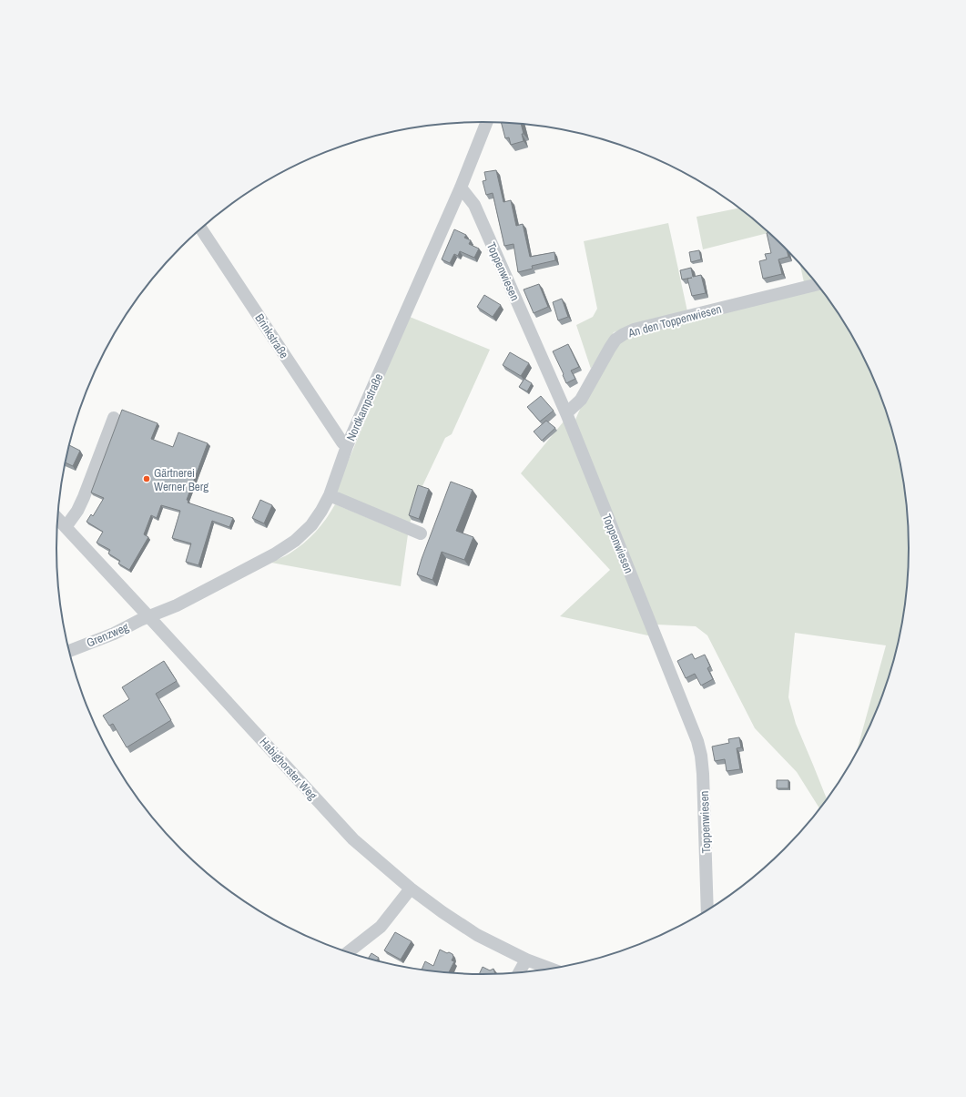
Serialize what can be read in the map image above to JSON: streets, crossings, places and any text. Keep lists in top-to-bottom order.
{
  "streets": {
    "street": [
      "Toppenwiesen",
      "An den Toppenwiesen",
      "Brinkstraße",
      "Nordkampstraße",
      "Grenzweg",
      "Habighorster Weg"
    ]
  },
  "crossings": [
    ["Toppenwiesen", "An den Toppenwiesen"],
    ["Toppenwiesen", "Nordkampstraße"],
    ["Brinkstraße", "Nordkampstraße"],
    ["Nordkampstraße", "Grenzweg"],
    ["Nordkampstraße", "Habighorster Weg"],
    ["Grenzweg", "Habighorster Weg"]
  ],
  "places": ["Gärtnerei Werner Berg"]
}
